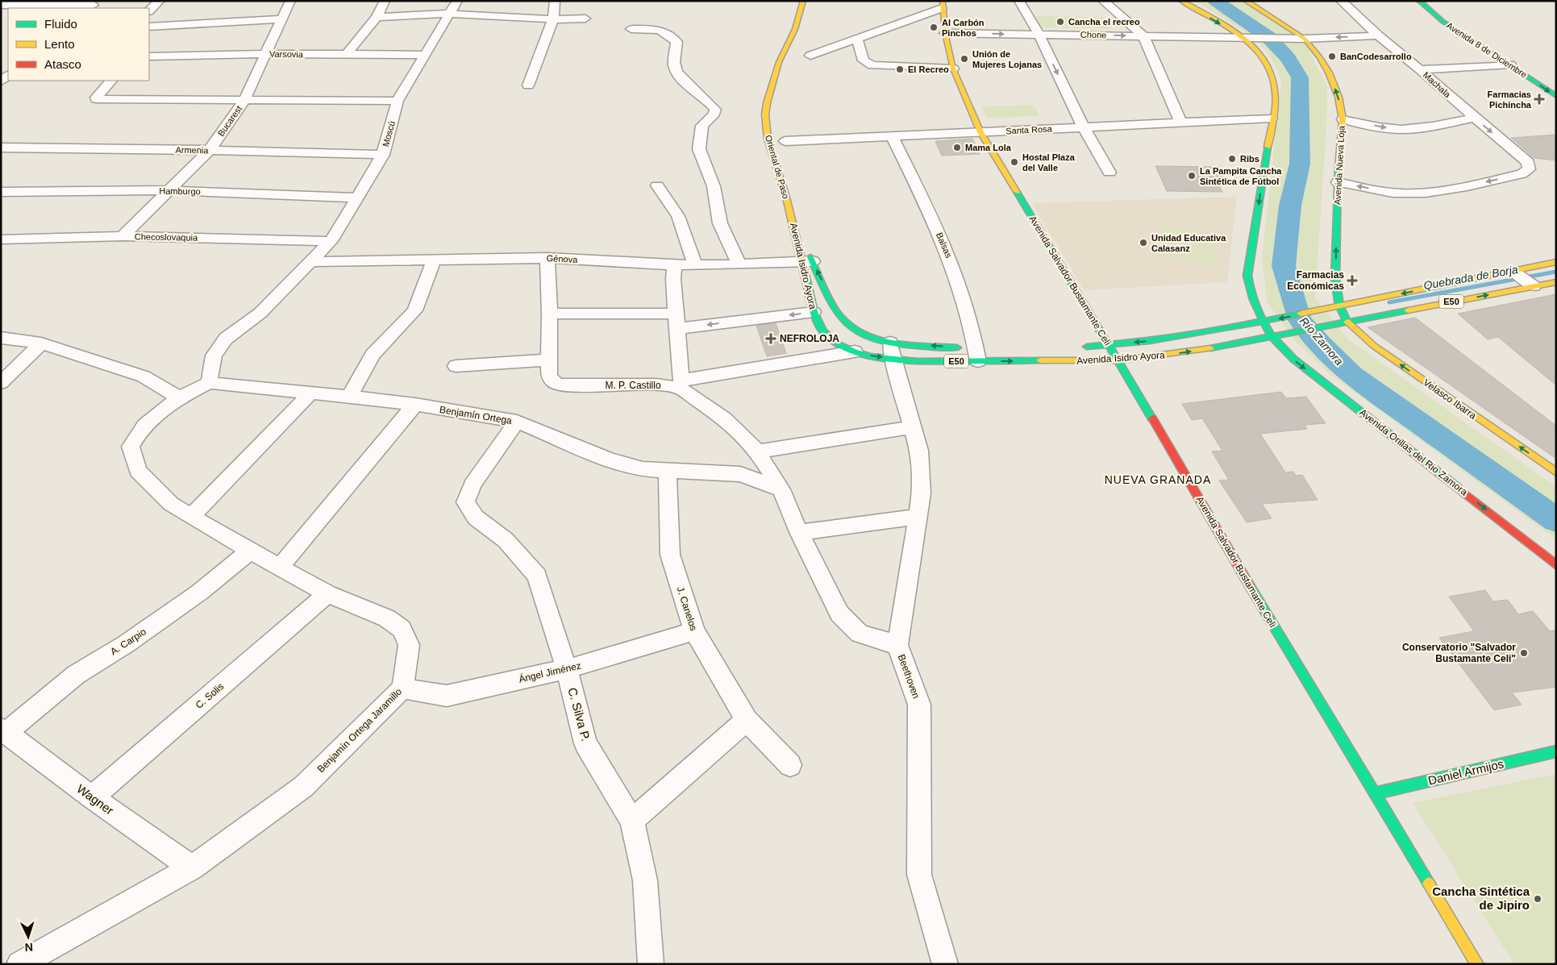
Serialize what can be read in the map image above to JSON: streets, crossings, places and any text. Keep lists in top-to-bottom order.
{
  "streets": {
    "main road": [
      "Avenida 8 de Diciembre",
      "Avenida Nueva Loja",
      "Oriental de Paso",
      "Avenida Isidro Ayora",
      "Avenida Salvador Bustamante Celi",
      "E50",
      "Velasco Ibarra",
      "Avenida Orillas del Rio Zamora",
      "Daniel Armijos"
    ],
    "street": [
      "Chone",
      "Varsovia",
      "Machala",
      "Bucarest",
      "Santa Rosa",
      "Moscú",
      "Armenia",
      "Hamburgo",
      "Checoslovaquia",
      "Balsas",
      "Génova",
      "M. P. Castillo",
      "Benjamín Ortega",
      "J. Canelos",
      "A. Carpio",
      "Ángel Jiménez",
      "Beethoven",
      "C. Solis",
      "C. Silva P.",
      "Benjamín Ortega Jaramillo",
      "Wagner"
    ]
  },
  "crossings": [
    ["Chone", "Machala"],
    ["Chone", "Avenida Nueva Loja"],
    ["Chone", "Avenida Salvador Bustamante Celi"],
    ["Chone", "Avenida Orillas del Rio Zamora"],
    ["Varsovia", "Bucarest"],
    ["Varsovia", "Moscú"],
    ["Machala", "Avenida Nueva Loja"],
    ["Bucarest", "Armenia"],
    ["Bucarest", "Hamburgo"],
    ["Bucarest", "Checoslovaquia"],
    ["Santa Rosa", "Balsas"],
    ["Santa Rosa", "Avenida Salvador Bustamante Celi"],
    ["Santa Rosa", "Avenida Orillas del Rio Zamora"],
    ["Moscú", "Armenia"],
    ["Moscú", "Hamburgo"],
    ["Moscú", "Checoslovaquia"],
    ["Moscú", "Génova"],
    ["Moscú", "Benjamín Ortega"],
    ["Moscú", "Benjamín Ortega Jaramillo"],
    ["Avenida Nueva Loja", "Avenida Isidro Ayora"],
    ["Avenida Nueva Loja", "Velasco Ibarra"],
    ["Oriental de Paso", "Avenida Isidro Ayora"],
    ["Balsas", "Avenida Isidro Ayora"],
    ["Génova", "Avenida Isidro Ayora"],
    ["Avenida Isidro Ayora", "Avenida Salvador Bustamante Celi"],
    ["Avenida Isidro Ayora", "Velasco Ibarra"],
    ["Avenida Isidro Ayora", "Avenida Orillas del Rio Zamora"],
    ["Avenida Isidro Ayora", "Beethoven"],
    ["Avenida Salvador Bustamante Celi", "Daniel Armijos"],
    ["M. P. Castillo", "Benjamín Ortega"],
    ["M. P. Castillo", "Beethoven"],
    ["Benjamín Ortega", "J. Canelos"],
    ["Benjamín Ortega", "C. Silva P."],
    ["Benjamín Ortega", "Benjamín Ortega Jaramillo"],
    ["J. Canelos", "Ángel Jiménez"],
    ["A. Carpio", "Benjamín Ortega Jaramillo"],
    ["A. Carpio", "Wagner"],
    ["Ángel Jiménez", "C. Silva P."],
    ["Ángel Jiménez", "Benjamín Ortega Jaramillo"],
    ["C. Solis", "Benjamín Ortega Jaramillo"],
    ["C. Solis", "Wagner"],
    ["Benjamín Ortega Jaramillo", "Wagner"]
  ],
  "one_way": ["Avenida Nueva Loja", "Velasco Ibarra", "Avenida Orillas del Rio Zamora"],
  "districts": ["NUEVA GRANADA"],
  "water": ["Quebrada de Borja", "Río Zamora"],
  "places": {
    "other": [
      "Cancha el recreo",
      "Al Carbón Pinchos",
      "BanCodesarrollo",
      "Unión de Mujeres Lojanas",
      "El Recreo",
      "Mama Lola",
      "Ribs",
      "Hostal Plaza del Valle",
      "La Pampita Cancha Sintética de Fútbol",
      "Unidad Educativa Calasanz",
      "Conservatorio \"Salvador Bustamante Celi\"",
      "Cancha Sintética de Jipiro"
    ],
    "health": ["Farmacias Pichincha", "Farmacias Económicas", "NEFROLOJA"]
  },
  "legend": ["Fluido", "Lento", "Atasco"],
  "north": "bottom"
}
